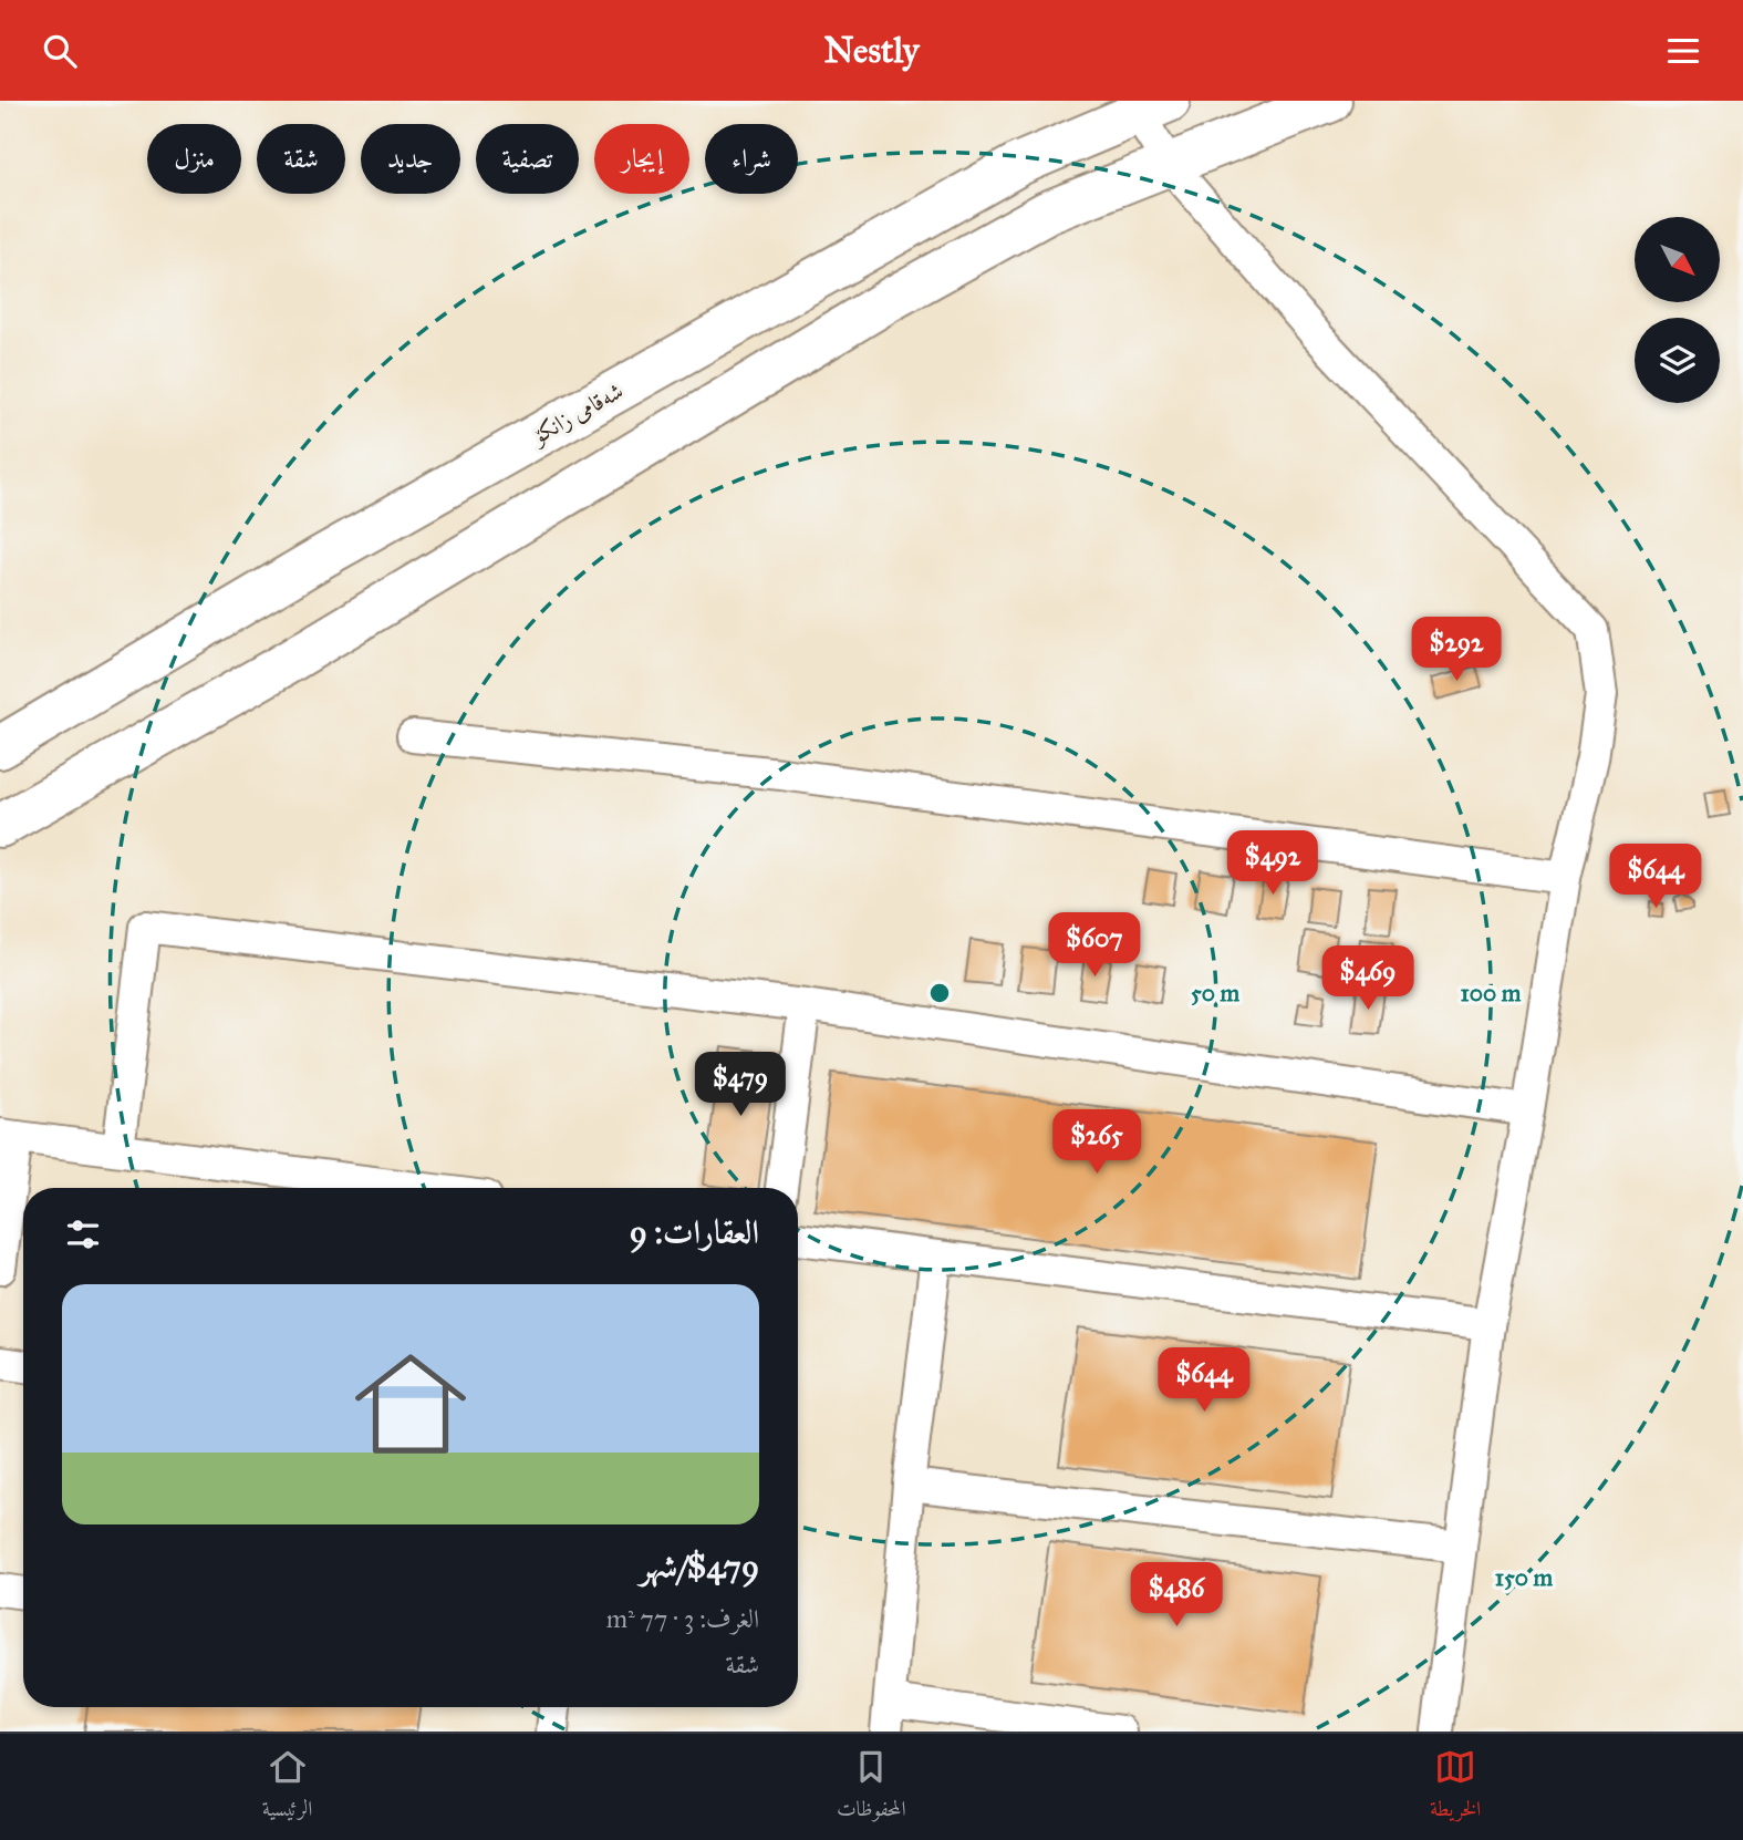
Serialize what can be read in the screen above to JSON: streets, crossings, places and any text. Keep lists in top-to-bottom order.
{
  "streets": {
    "main road": ["شەقامی زانکۆ"]
  },
  "north": "bottom right",
  "page": {
    "header": "Nestly",
    "chip": [
      "شراء",
      "إيجار",
      "تصفية",
      "جديد",
      "شقة",
      "منزل"
    ],
    "price": [
      "$292",
      "$492",
      "$644",
      "$607",
      "$469",
      "$479",
      "$265",
      "$644",
      "$486"
    ],
    "heading": "العقارات: 9",
    "list": [
      {
        "name": "$479/شهر",
        "note": "الغرف: 3 · 77 m² · شقة"
      }
    ],
    "tabs": ["الخريطة", "المحفوظات", "الرئيسية"]
  },
  "rings": ["50 m", "100 m", "150 m"]
}
